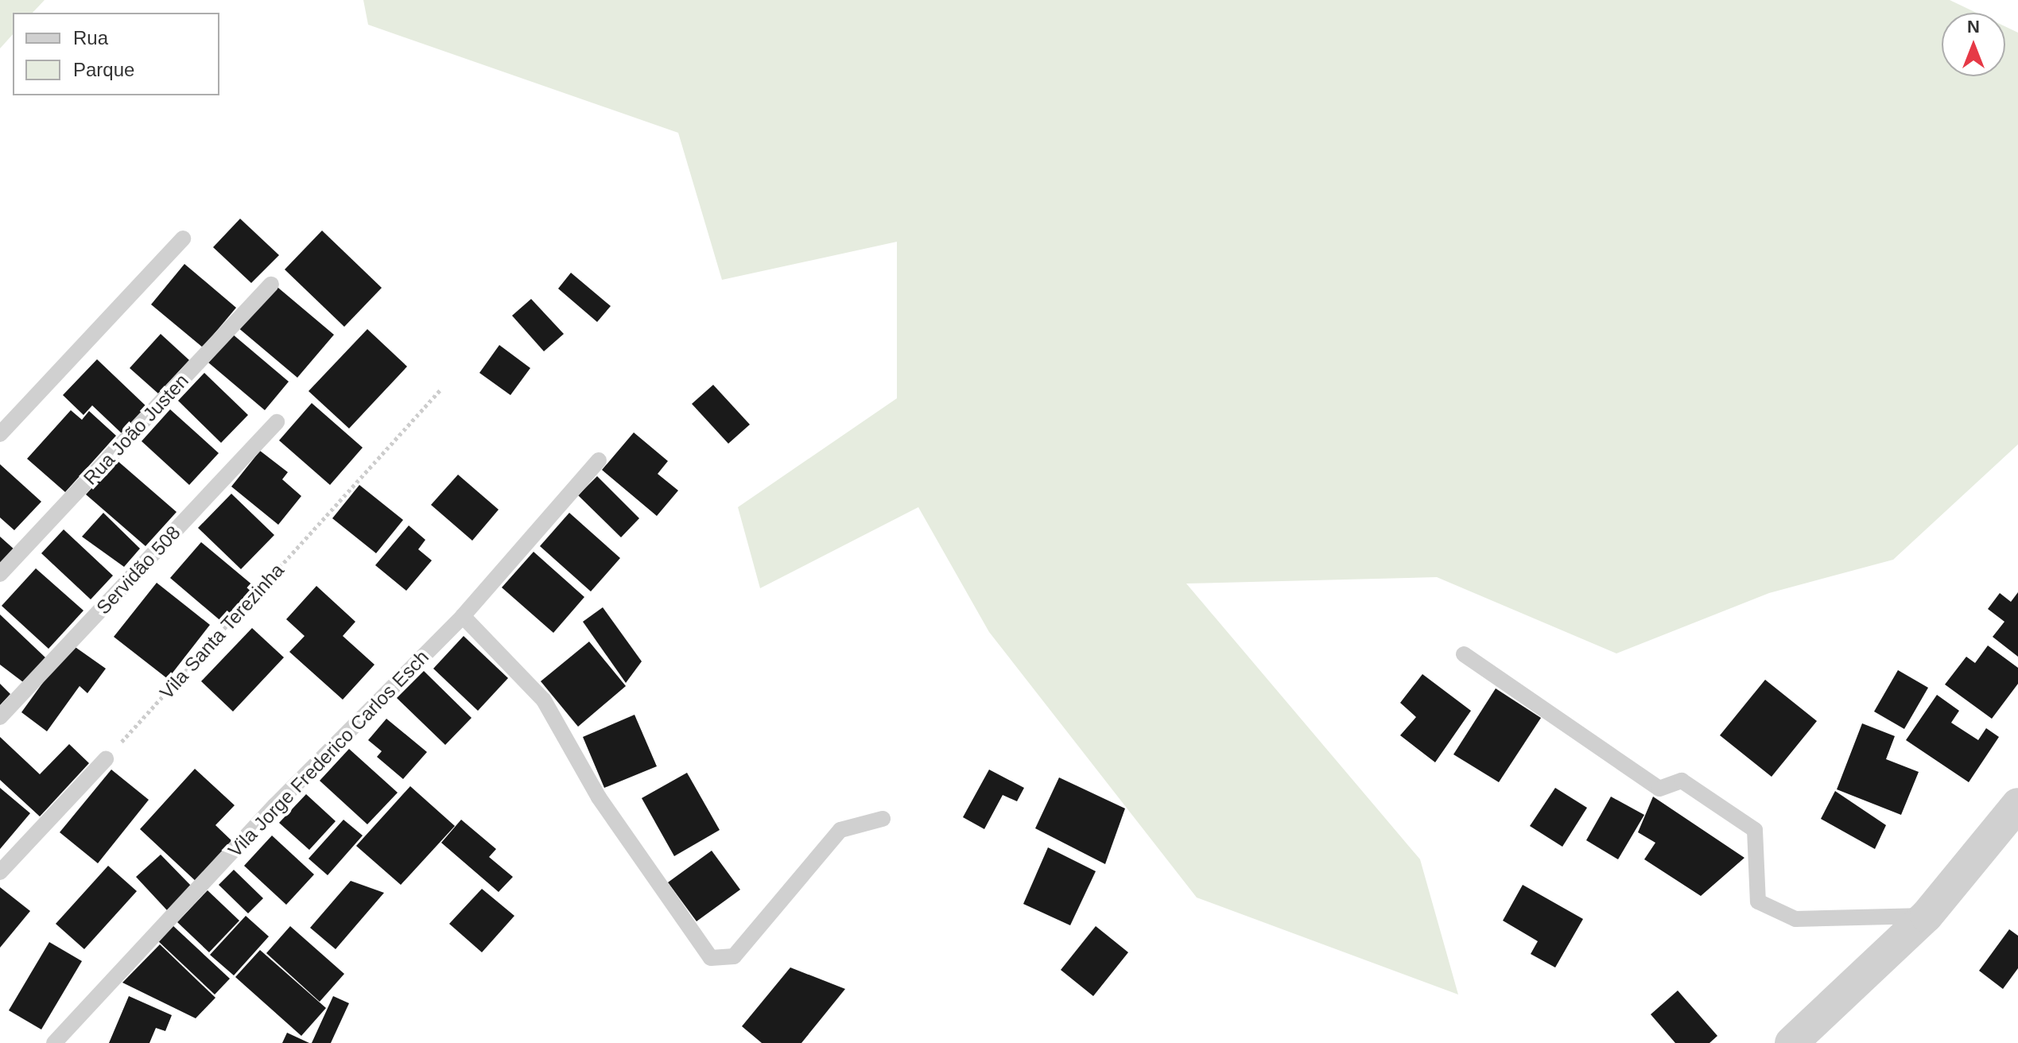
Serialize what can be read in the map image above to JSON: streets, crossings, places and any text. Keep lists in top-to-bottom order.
{
  "streets": {
    "lane": ["Rua João Justen", "Servidão 508", "Vila Jorge Frederico Carlos Esch"],
    "path": ["Vila Santa Terezinha"]
  },
  "legend": ["Rua", "Parque"],
  "north": "top"
}
